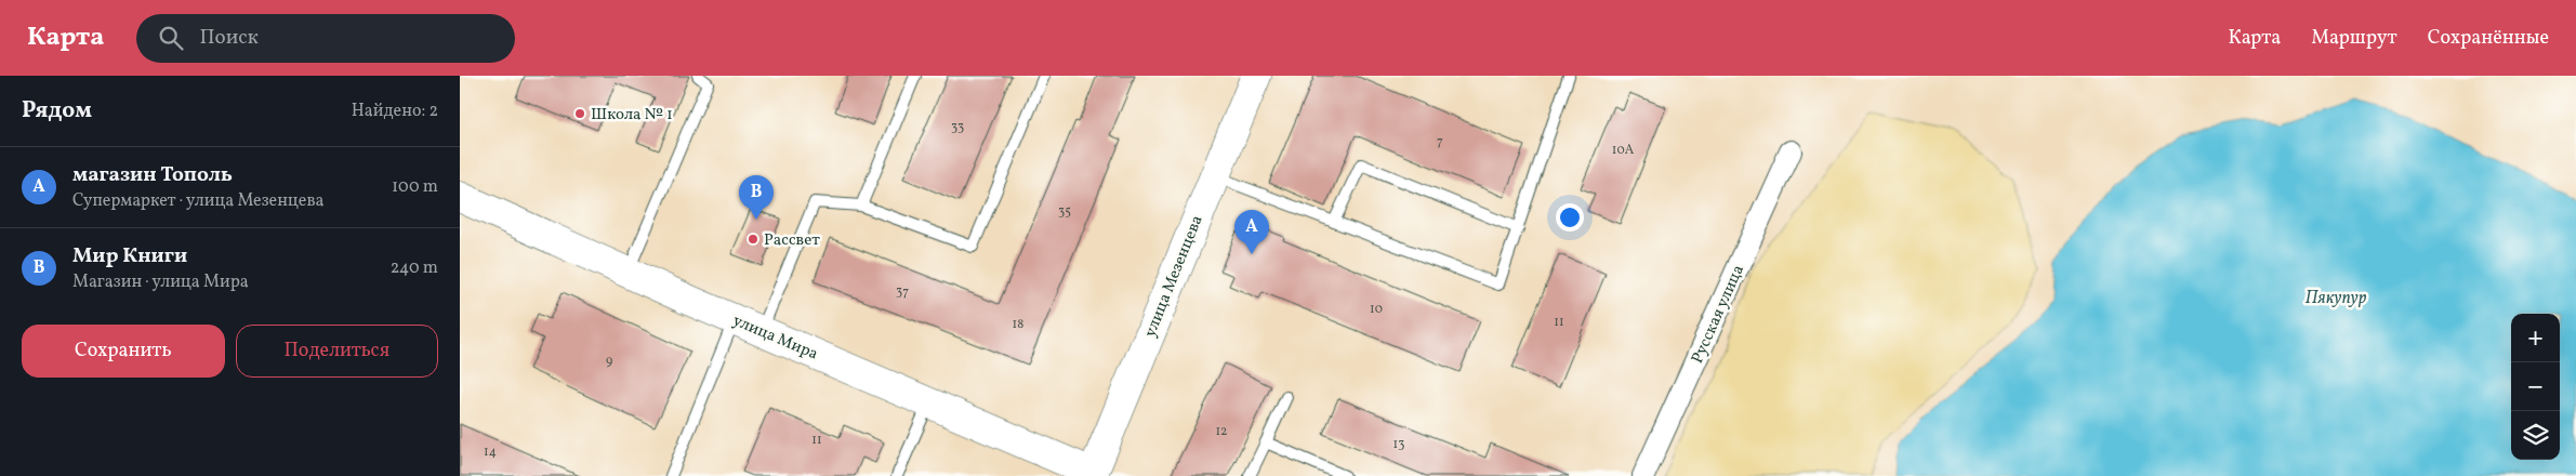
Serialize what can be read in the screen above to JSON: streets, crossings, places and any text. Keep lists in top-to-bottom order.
{
  "streets": {
    "street": ["улица Мезенцева", "Русская улица", "улица Мира"]
  },
  "crossings": [
    ["улица Мезенцева", "улица Мира"]
  ],
  "water": ["Пякупур"],
  "places": ["Школа № 1", "Рассвет"],
  "house_numbers": [
    "33",
    "7",
    "10А",
    "35",
    "37",
    "10",
    "11",
    "18",
    "9",
    "12",
    "11",
    "13",
    "14"
  ],
  "page": {
    "header": "Карта",
    "search": "Поиск",
    "nav": ["Карта", "Маршрут", "Сохранённые"],
    "heading": ["Рядом", "Найдено: 2"],
    "list": [
      {
        "mark": "A",
        "name": "магазин Тополь",
        "note": "Супермаркет · улица Мезенцева",
        "value": "100 m"
      },
      {
        "mark": "B",
        "name": "Мир Книги",
        "note": "Магазин · улица Мира",
        "value": "240 m"
      }
    ],
    "pins": ["B", "A"],
    "buttons": ["Сохранить", "Поделиться"],
    "map_buttons": ["+", "−"]
  }
}
